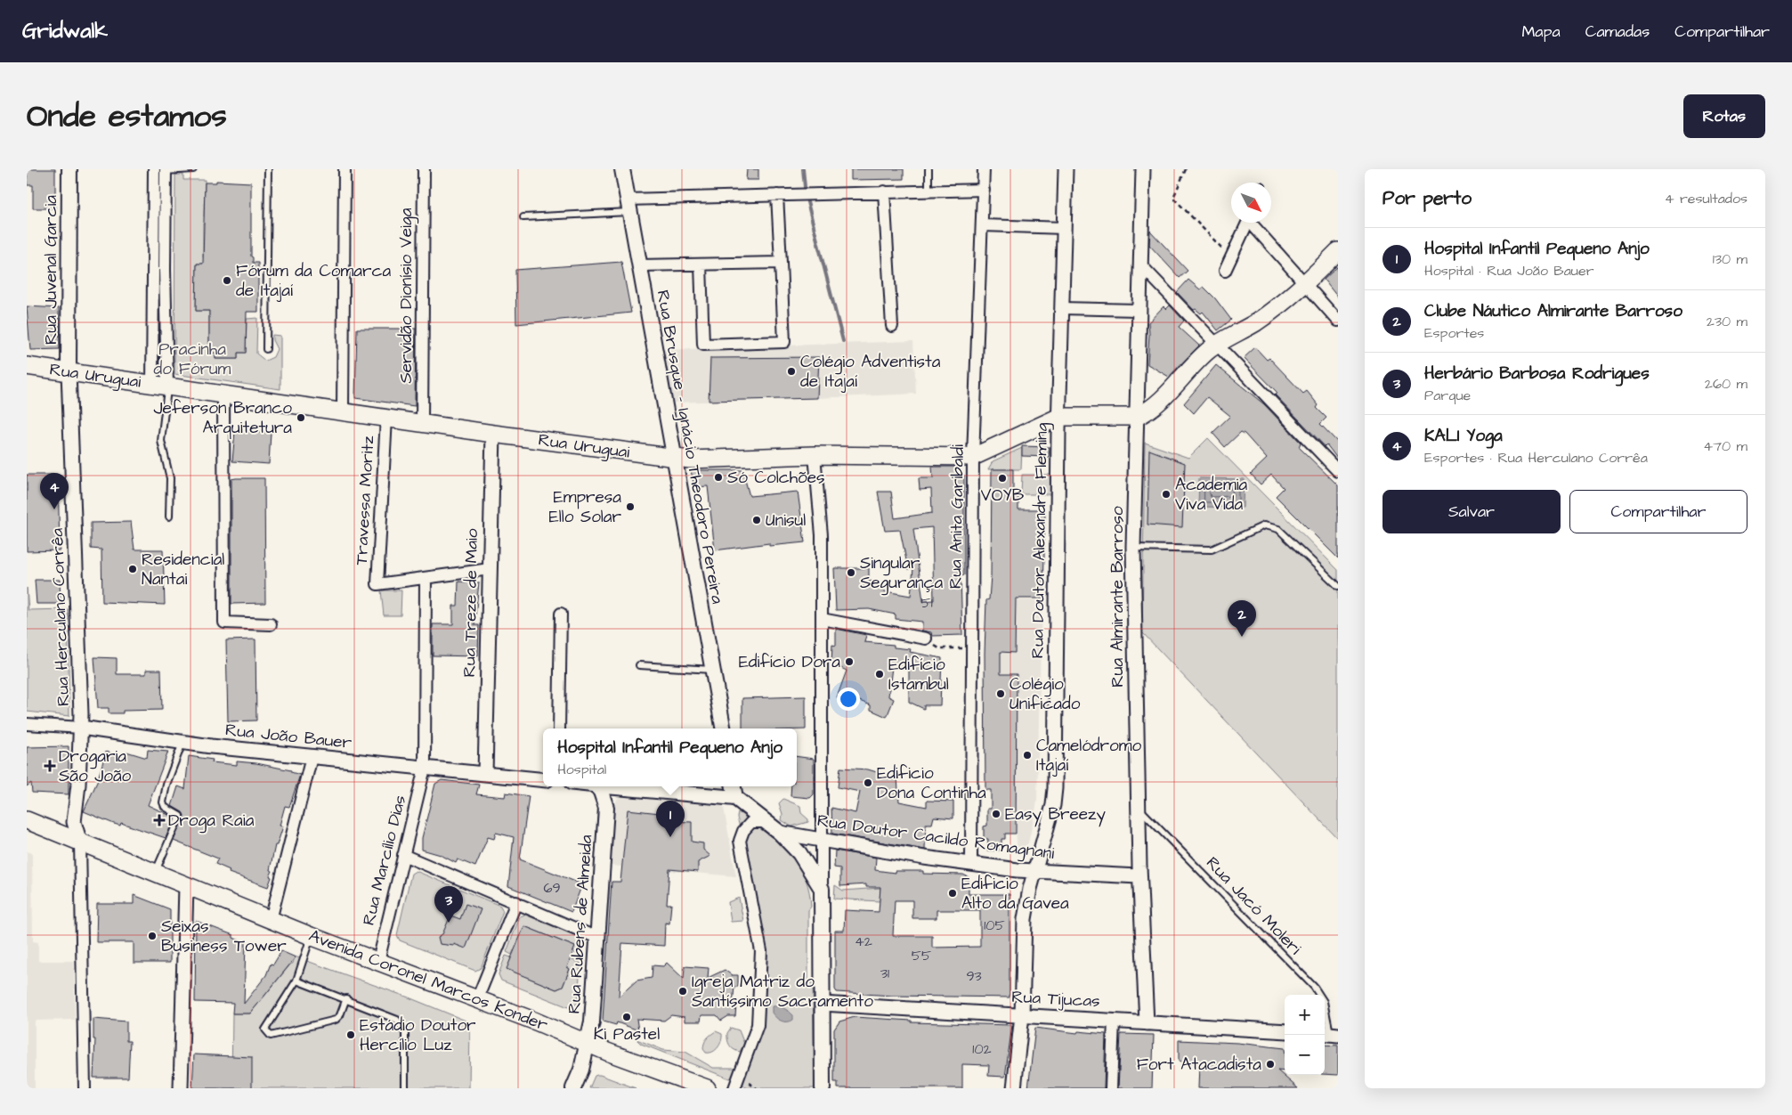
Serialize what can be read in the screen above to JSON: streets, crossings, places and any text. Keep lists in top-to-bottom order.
{
  "streets": {
    "main road": [
      "Rua Juvenal Garcia",
      "Rua Uruguai",
      "Rua Brusque - Ignácio Theodoro Pereira",
      "Rua Rubens de Almeida",
      "Avenida Coronel Marcos Konder"
    ],
    "street": [
      "Servidão Dionísio Veiga",
      "Travessa Moritz",
      "Rua Anita Garibaldi",
      "Rua Doutor Alexandre Fleming",
      "Rua Almirante Barroso",
      "Rua Treze de Maio",
      "Rua Herculano Corrêa",
      "Rua João Bauer",
      "Rua Doutor Cacildo Romagnani",
      "Rua Marcílio Dias",
      "Rua Tijucas"
    ],
    "lane": ["Rua Jacó Moleri"]
  },
  "crossings": [
    ["Rua Juvenal Garcia", "Rua Uruguai"],
    ["Rua Juvenal Garcia", "Rua Herculano Corrêa"],
    ["Servidão Dionísio Veiga", "Rua Uruguai"],
    ["Rua Uruguai", "Rua Brusque - Ignácio Theodoro Pereira"],
    ["Rua Uruguai", "Travessa Moritz"],
    ["Rua Uruguai", "Rua Anita Garibaldi"],
    ["Rua Uruguai", "Rua Doutor Alexandre Fleming"],
    ["Rua Uruguai", "Rua Almirante Barroso"],
    ["Rua Uruguai", "Rua Treze de Maio"],
    ["Rua Uruguai", "Rua Herculano Corrêa"],
    ["Travessa Moritz", "Rua Marcílio Dias"],
    ["Rua Anita Garibaldi", "Rua Doutor Cacildo Romagnani"],
    ["Rua Doutor Alexandre Fleming", "Rua Doutor Cacildo Romagnani"],
    ["Rua Doutor Alexandre Fleming", "Rua Tijucas"],
    ["Rua Almirante Barroso", "Rua Doutor Cacildo Romagnani"],
    ["Rua Almirante Barroso", "Rua Jacó Moleri"],
    ["Rua Almirante Barroso", "Rua Tijucas"],
    ["Rua Treze de Maio", "Rua João Bauer"],
    ["Rua Herculano Corrêa", "Rua João Bauer"],
    ["Rua Herculano Corrêa", "Avenida Coronel Marcos Konder"],
    ["Rua João Bauer", "Rua Marcílio Dias"],
    ["Rua Marcílio Dias", "Avenida Coronel Marcos Konder"],
    ["Rua Rubens de Almeida", "Avenida Coronel Marcos Konder"]
  ],
  "parks": ["Pracinha do Fórum"],
  "places": {
    "other": [
      "Fórum da Comarca de Itajaí",
      "Colégio Adventista de Itajaí",
      "Jeferson Branco Arquitetura",
      "Só Colchões",
      "VOYB",
      "Academia Viva Vida",
      "Empresa Ello Solar",
      "Unisul",
      "Residencial Nantai",
      "Singular Segurança",
      "Edifício Dora",
      "Edifício Istambul",
      "Colégio Unificado",
      "Camelódromo Itajaí",
      "Edificio Dona Continha",
      "Easy Breezy",
      "Edificio Alto da Gavea",
      "Seixas Business Tower",
      "Igreja Matriz do Santíssimo Sacramento",
      "Ki Pastel",
      "Estádio Doutor Hercílio Luz",
      "Fort Atacadista"
    ],
    "health": ["Drogaria São João", "Droga Raia"]
  },
  "house_numbers": [
    "51",
    "69",
    "105",
    "42",
    "55",
    "31",
    "93",
    "102"
  ],
  "north": "bottom right",
  "page": {
    "header": "Gridwalk",
    "nav": ["Mapa", "Camadas", "Compartilhar"],
    "title": "Onde estamos",
    "buttons": [
      "Rotas",
      ["Salvar", "Compartilhar"]
    ],
    "heading": ["Por perto", "4 resultados"],
    "list": [
      {
        "mark": "1",
        "name": "Hospital Infantil Pequeno Anjo",
        "note": "Hospital · Rua João Bauer",
        "value": "130 m"
      },
      {
        "mark": "2",
        "name": "Clube Náutico Almirante Barroso",
        "note": "Esportes",
        "value": "230 m"
      },
      {
        "mark": "3",
        "name": "Herbário Barbosa Rodrigues",
        "note": "Parque",
        "value": "260 m"
      },
      {
        "mark": "4",
        "name": "KALI Yoga",
        "note": "Esportes · Rua Herculano Corrêa",
        "value": "470 m"
      }
    ],
    "pins": [
      "4",
      "2",
      "1",
      "3"
    ],
    "popup": ["Hospital Infantil Pequeno Anjo", "Hospital"],
    "map_buttons": ["+", "−"]
  }
}
